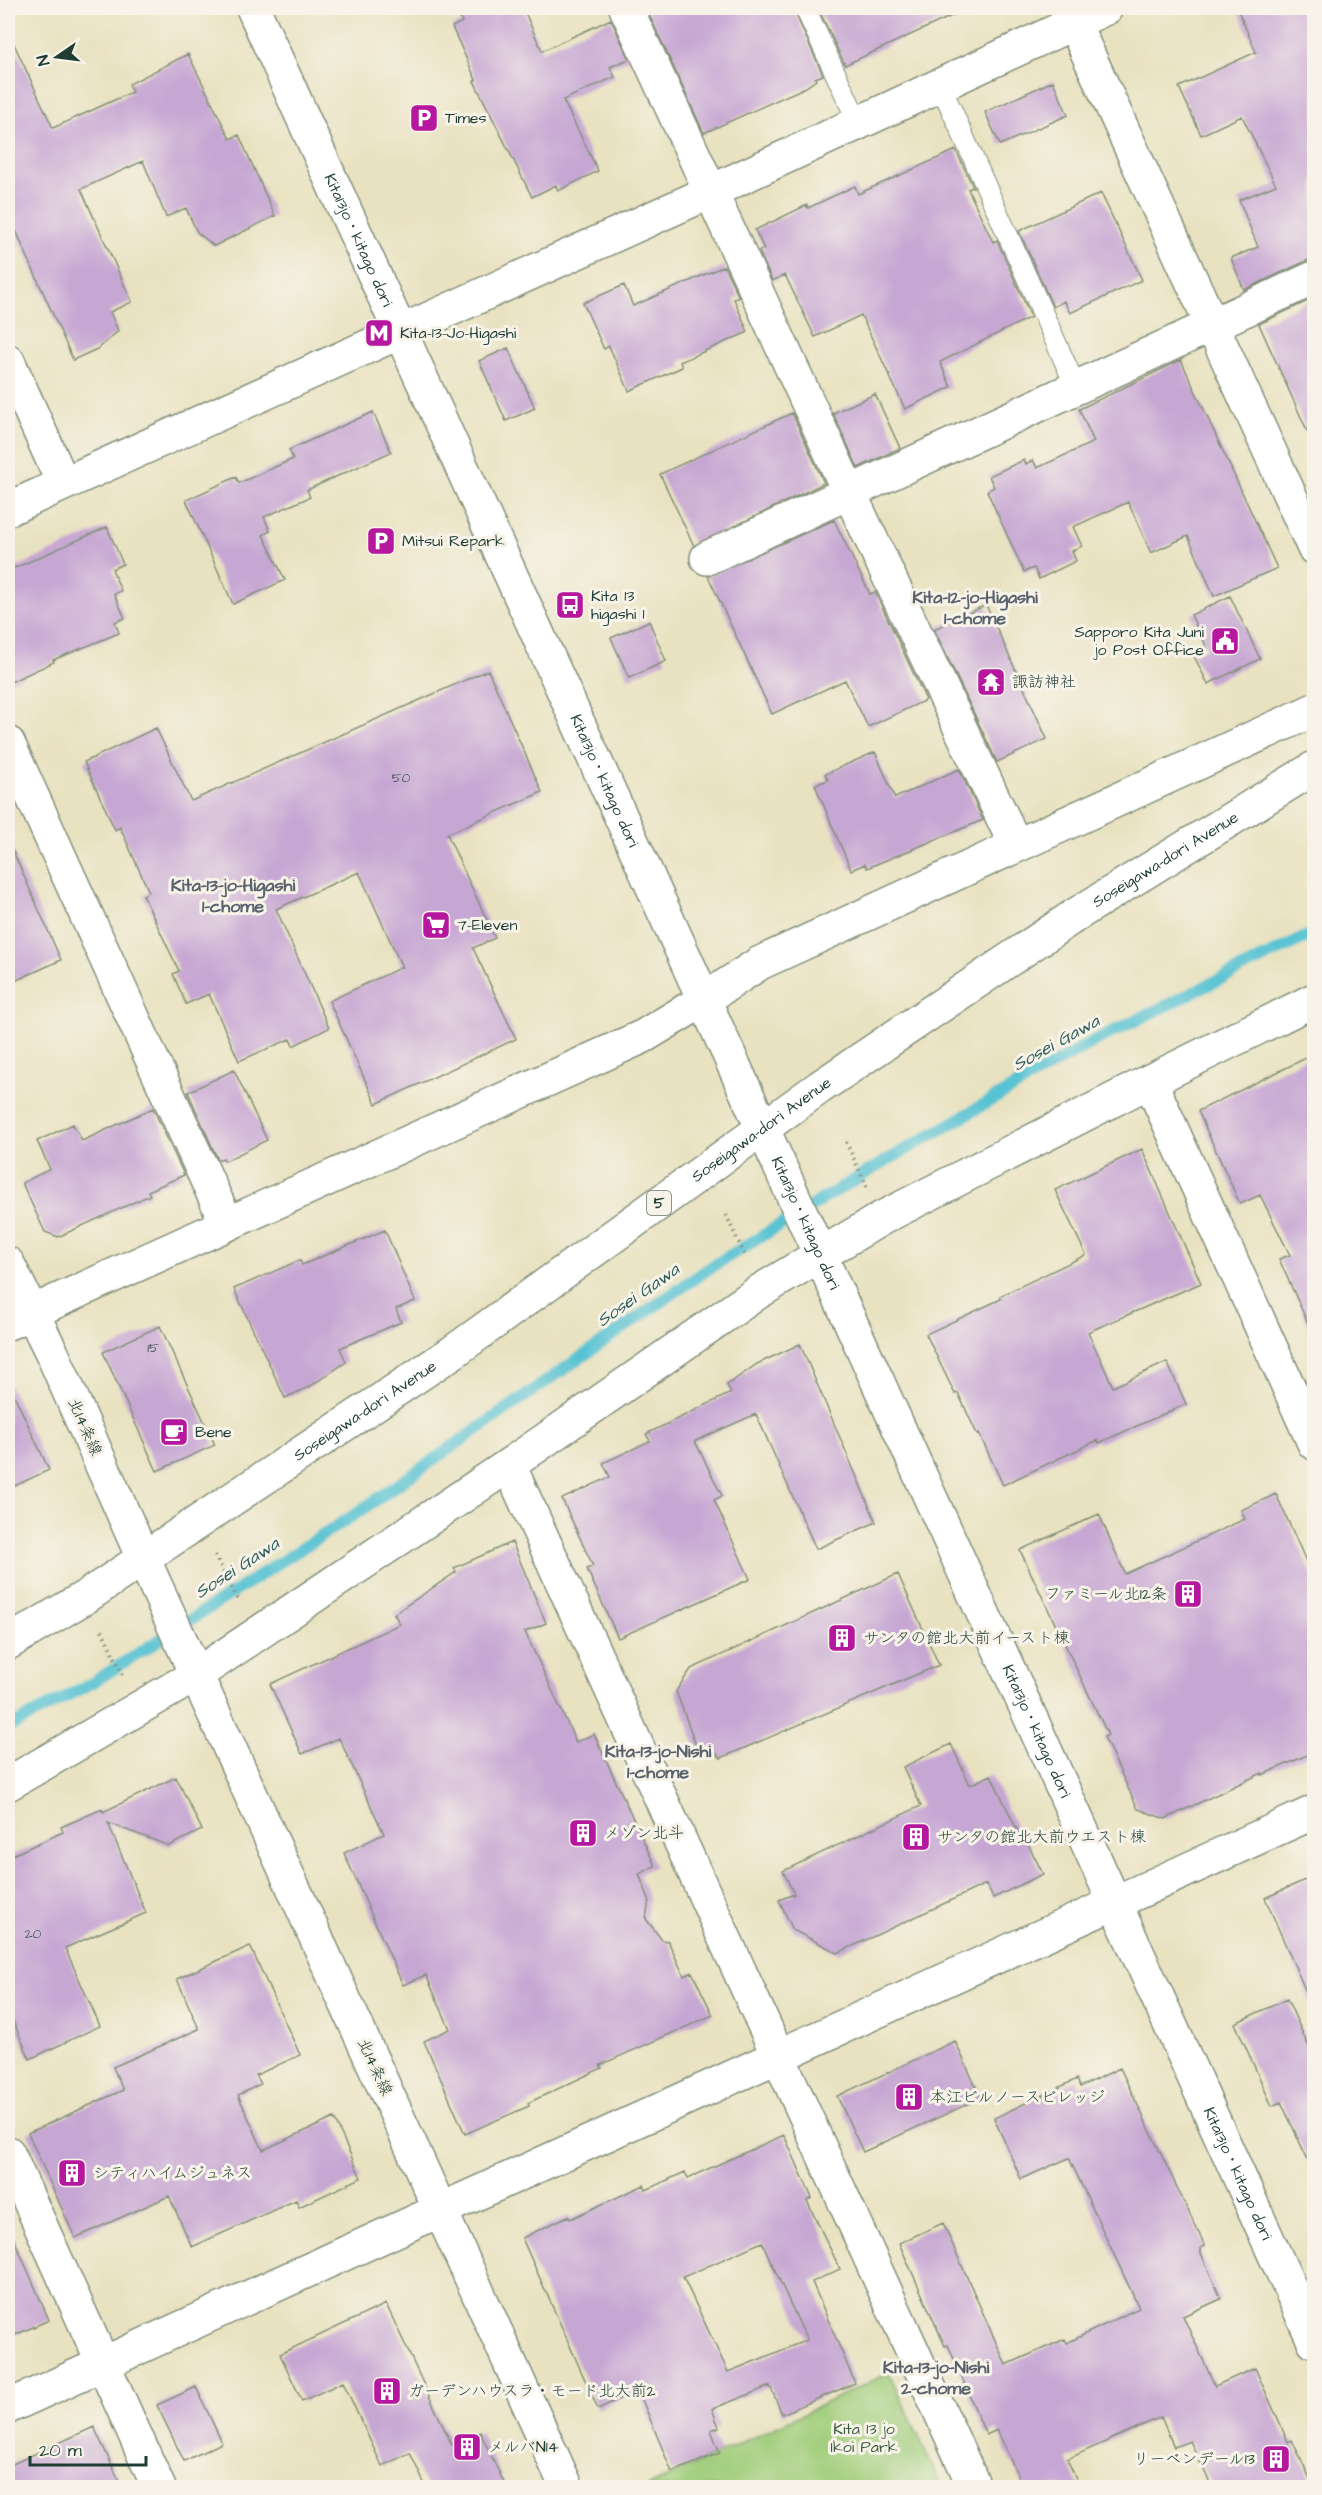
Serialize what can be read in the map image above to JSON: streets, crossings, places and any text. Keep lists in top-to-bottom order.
{
  "streets": {
    "main road": [
      "Kita13jo・kitago dori",
      "Soseigawa-dori Avenue",
      "5",
      "北14条線"
    ]
  },
  "crossings": [
    ["Kita13jo・kitago dori", "Soseigawa-dori Avenue"],
    ["Soseigawa-dori Avenue", "北14条線"]
  ],
  "districts": [
    "Kita-12-jo-Higashi 1-chome",
    "Kita-13-jo-Higashi 1-chome",
    "Kita-13-jo-Nishi 1-chome",
    "Kita-13-jo-Nishi 2-chome"
  ],
  "water": ["Sosei Gawa"],
  "parks": ["Kita 13 jo Ikoi Park"],
  "places": {
    "parking": ["Times", "Mitsui Repark"],
    "metro station": ["Kita-13-Jo-Higashi"],
    "bus stop": ["Kita 13 higashi 1"],
    "public building": ["Sapporo Kita Juni jo Post Office"],
    "temple": ["諏訪神社"],
    "supermarket": ["7-Eleven"],
    "cafe": ["Bene"],
    "building": [
      "ファミール北12条",
      "サンタの館北大前イースト棟",
      "メゾン北斗",
      "サンタの館北大前ウエスト棟",
      "本江ビルノースビレッジ",
      "シティハイムジュネス",
      "ガーデンハウスラ・モード北大前2",
      "メルバN14",
      "リーベンデール13"
    ]
  },
  "house_numbers": ["50", "15", "20"],
  "scale_bar": "20 m",
  "north": "left"
}
